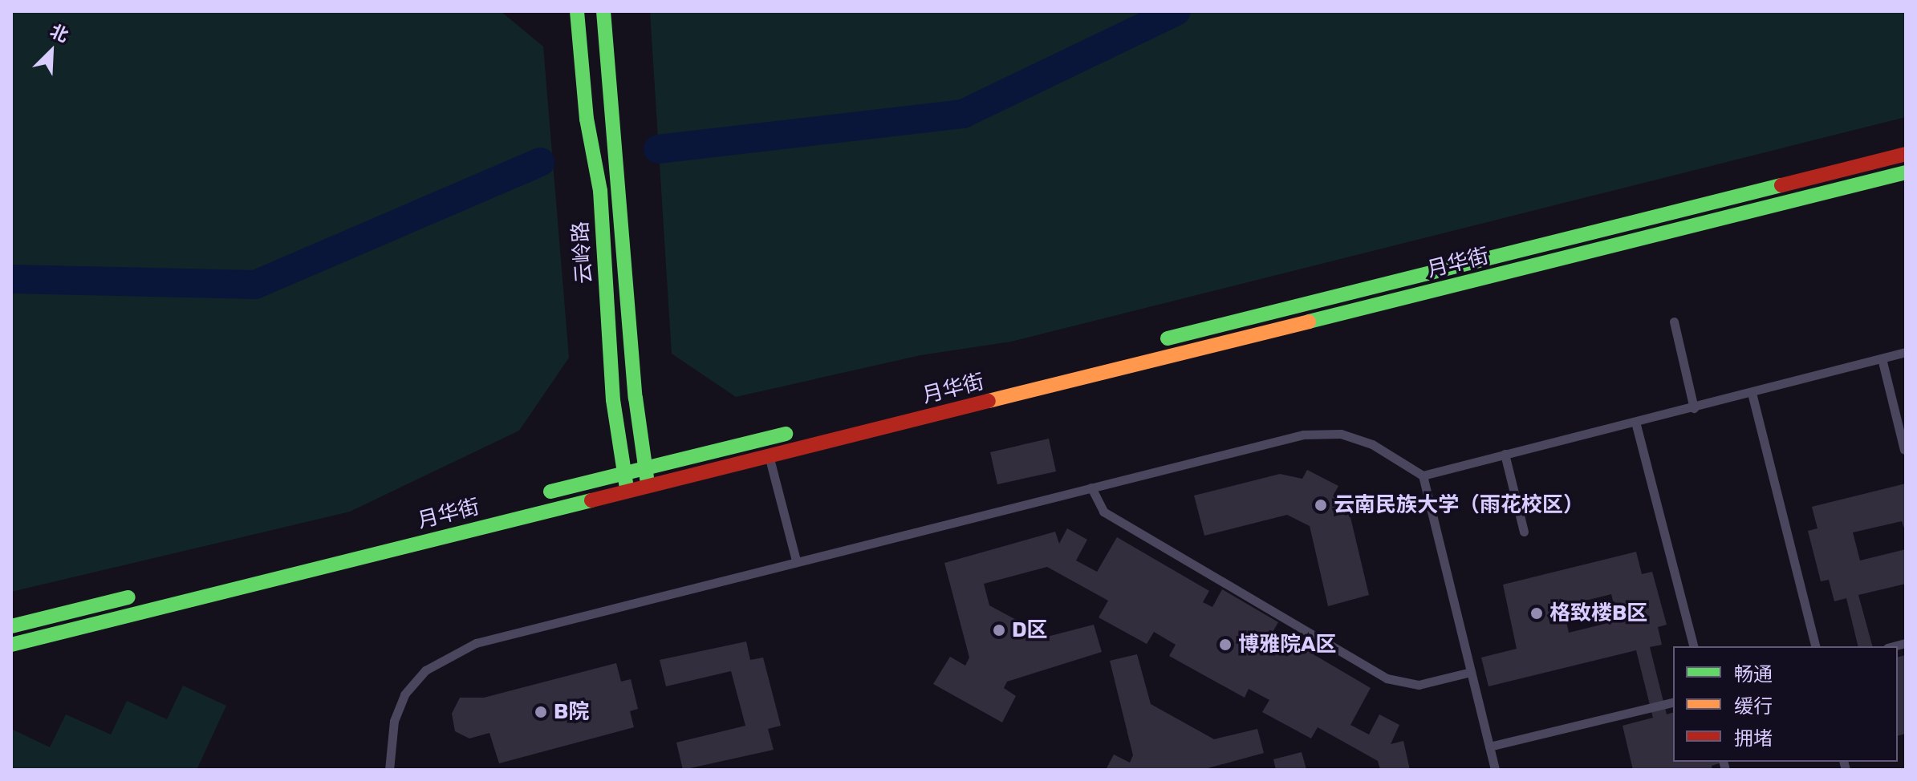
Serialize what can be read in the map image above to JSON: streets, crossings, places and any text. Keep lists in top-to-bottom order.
{
  "streets": {
    "street": ["云岭路", "月华街"]
  },
  "crossings": [
    ["云岭路", "月华街"]
  ],
  "places": [
    "云南民族大学（雨花校区）",
    "格致楼B区",
    "D区",
    "博雅院A区",
    "B院"
  ],
  "legend": ["畅通", "缓行", "拥堵"],
  "north": "top right"
}
